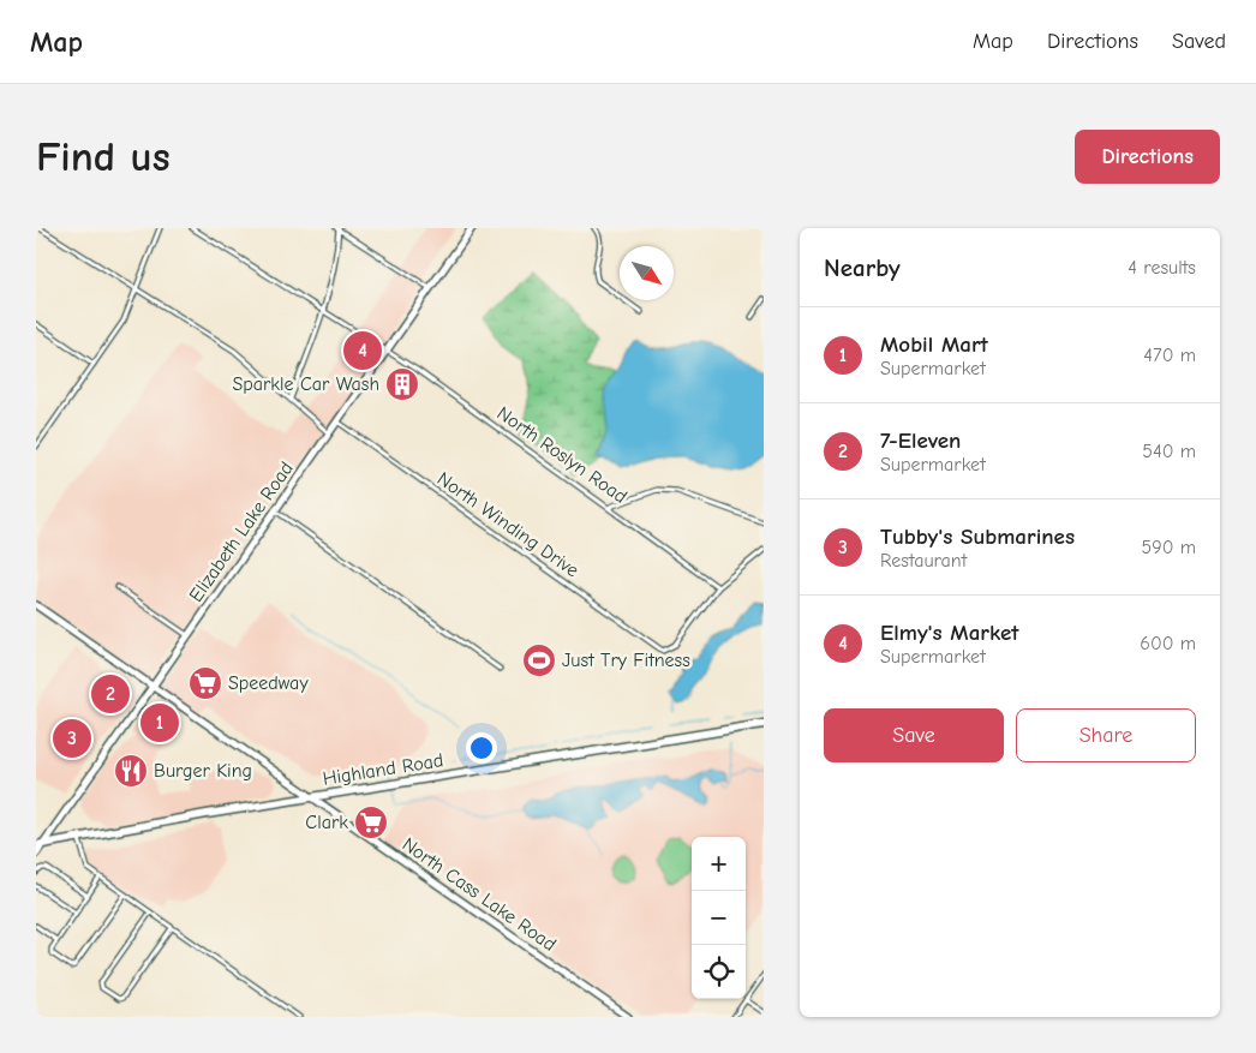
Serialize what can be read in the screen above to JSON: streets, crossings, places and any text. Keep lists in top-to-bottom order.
{
  "streets": {
    "highway": ["Highland Road"],
    "main road": ["Elizabeth Lake Road", "North Cass Lake Road"],
    "street": ["North Roslyn Road", "North Winding Drive"]
  },
  "crossings": [
    ["North Roslyn Road", "North Winding Drive"],
    ["North Roslyn Road", "Elizabeth Lake Road"],
    ["North Winding Drive", "Elizabeth Lake Road"],
    ["Elizabeth Lake Road", "Highland Road"],
    ["Elizabeth Lake Road", "North Cass Lake Road"],
    ["Highland Road", "North Cass Lake Road"]
  ],
  "places": {
    "building": ["Sparkle Car Wash"],
    "sports": ["Just Try Fitness"],
    "supermarket": ["Speedway", "Clark"],
    "restaurant": ["Burger King"]
  },
  "north": "bottom right",
  "page": {
    "header": "Map",
    "nav": ["Map", "Directions", "Saved"],
    "buttons": [
      "Directions",
      ["Save", "Share"]
    ],
    "title": "Find us",
    "heading": ["Nearby", "4 results"],
    "list": [
      {
        "mark": "1",
        "name": "Mobil Mart",
        "note": "Supermarket",
        "value": "470 m"
      },
      {
        "mark": "2",
        "name": "7-Eleven",
        "note": "Supermarket",
        "value": "540 m"
      },
      {
        "mark": "3",
        "name": "Tubby's Submarines",
        "note": "Restaurant",
        "value": "590 m"
      },
      {
        "mark": "4",
        "name": "Elmy's Market",
        "note": "Supermarket",
        "value": "600 m"
      }
    ],
    "pins": [
      "4",
      "2",
      "1",
      "3"
    ],
    "map_buttons": ["+", "−"]
  }
}
